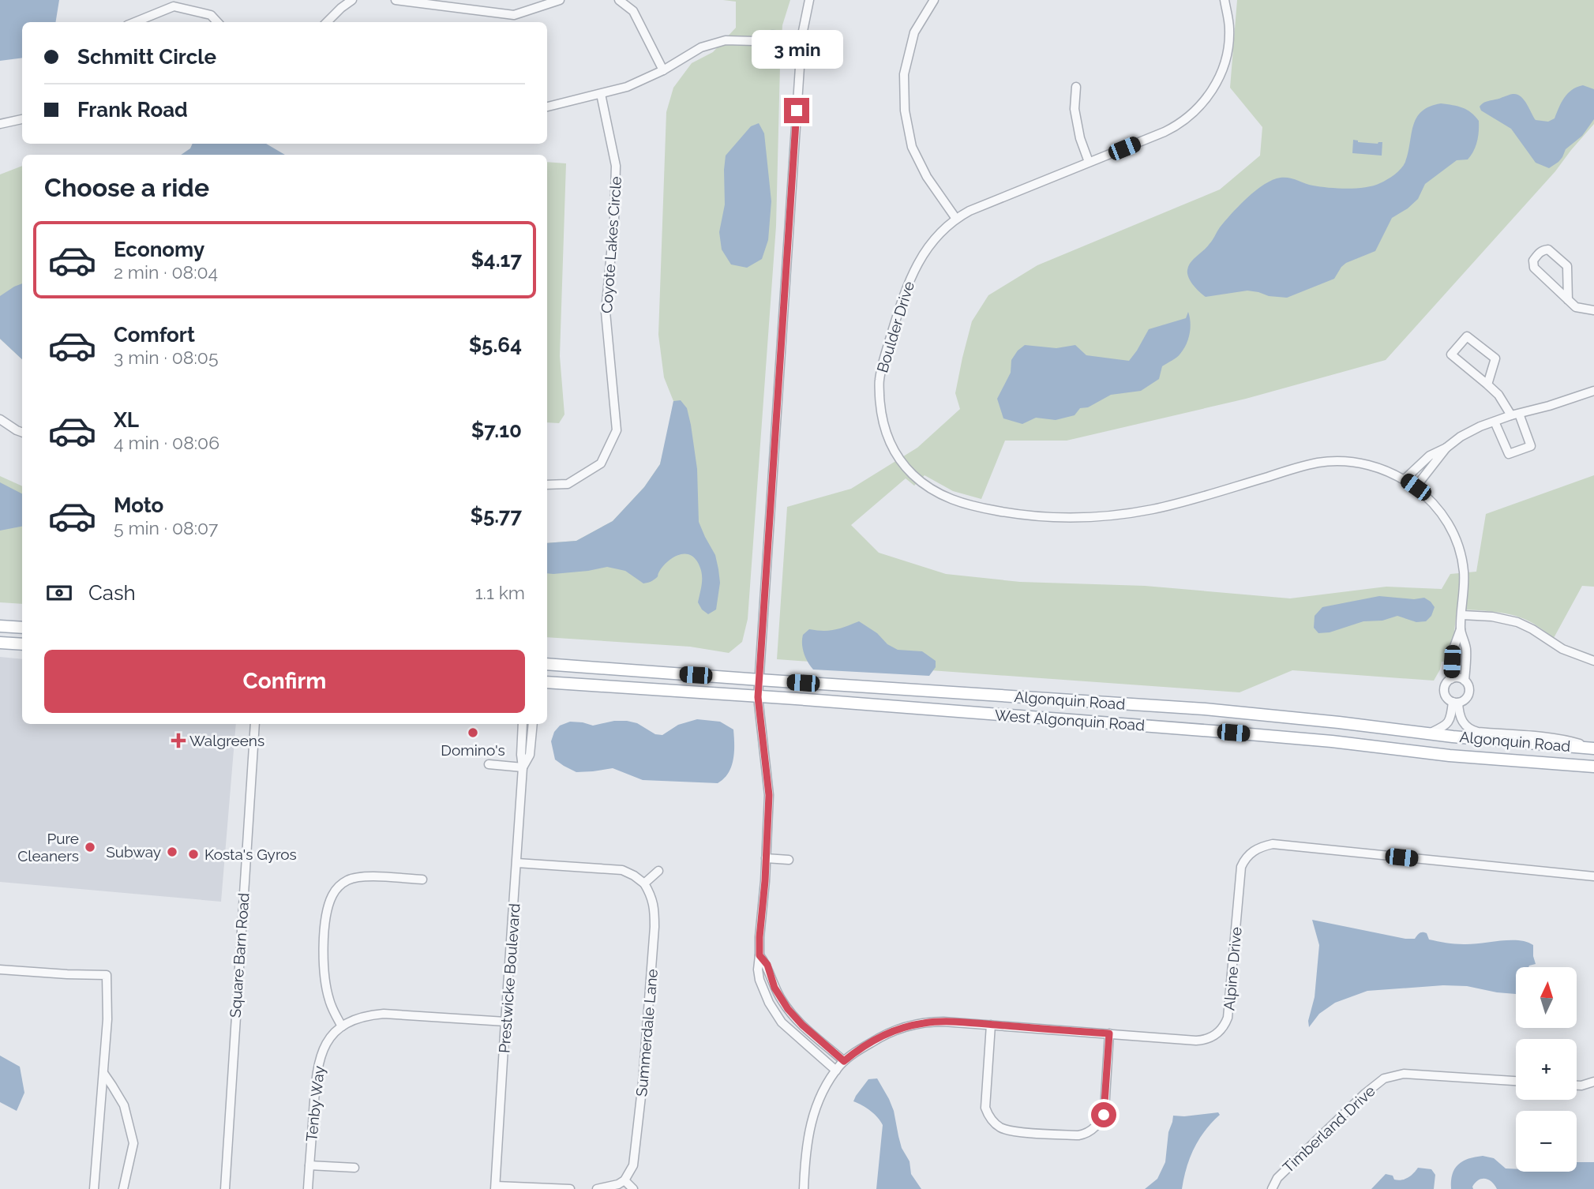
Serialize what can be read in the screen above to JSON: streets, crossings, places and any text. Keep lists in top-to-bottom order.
{
  "streets": {
    "main road": ["Algonquin Road", "West Algonquin Road"],
    "street": [
      "Coyote Lakes Circle",
      "Boulder Drive",
      "Square Barn Road",
      "Alpine Drive",
      "Prestwicke Boulevard",
      "Summerdale Lane",
      "Tenby Way",
      "Timberland Drive"
    ]
  },
  "crossings": [
    ["Boulder Drive", "Algonquin Road"],
    ["Prestwicke Boulevard", "Tenby Way"]
  ],
  "places": {
    "other": [
      "Domino's",
      "Pure Cleaners",
      "Subway",
      "Kosta's Gyros"
    ],
    "health": ["Walgreens"]
  },
  "north": "top",
  "page": {
    "banner": ["Schmitt Circle", "Frank Road"],
    "bubble": "3 min",
    "heading": "Choose a ride",
    "list": [
      {
        "name": "Economy",
        "note": "2 min · 08:04",
        "value": "$4.17"
      },
      {
        "name": "Comfort",
        "note": "3 min · 08:05",
        "value": "$5.64"
      },
      {
        "name": "XL",
        "note": "4 min · 08:06",
        "value": "$7.10"
      },
      {
        "name": "Moto",
        "note": "5 min · 08:07",
        "value": "$5.77"
      }
    ],
    "pay": ["Cash", "1.1 km"],
    "buttons": "Confirm",
    "map_buttons": ["+", "−"]
  }
}
